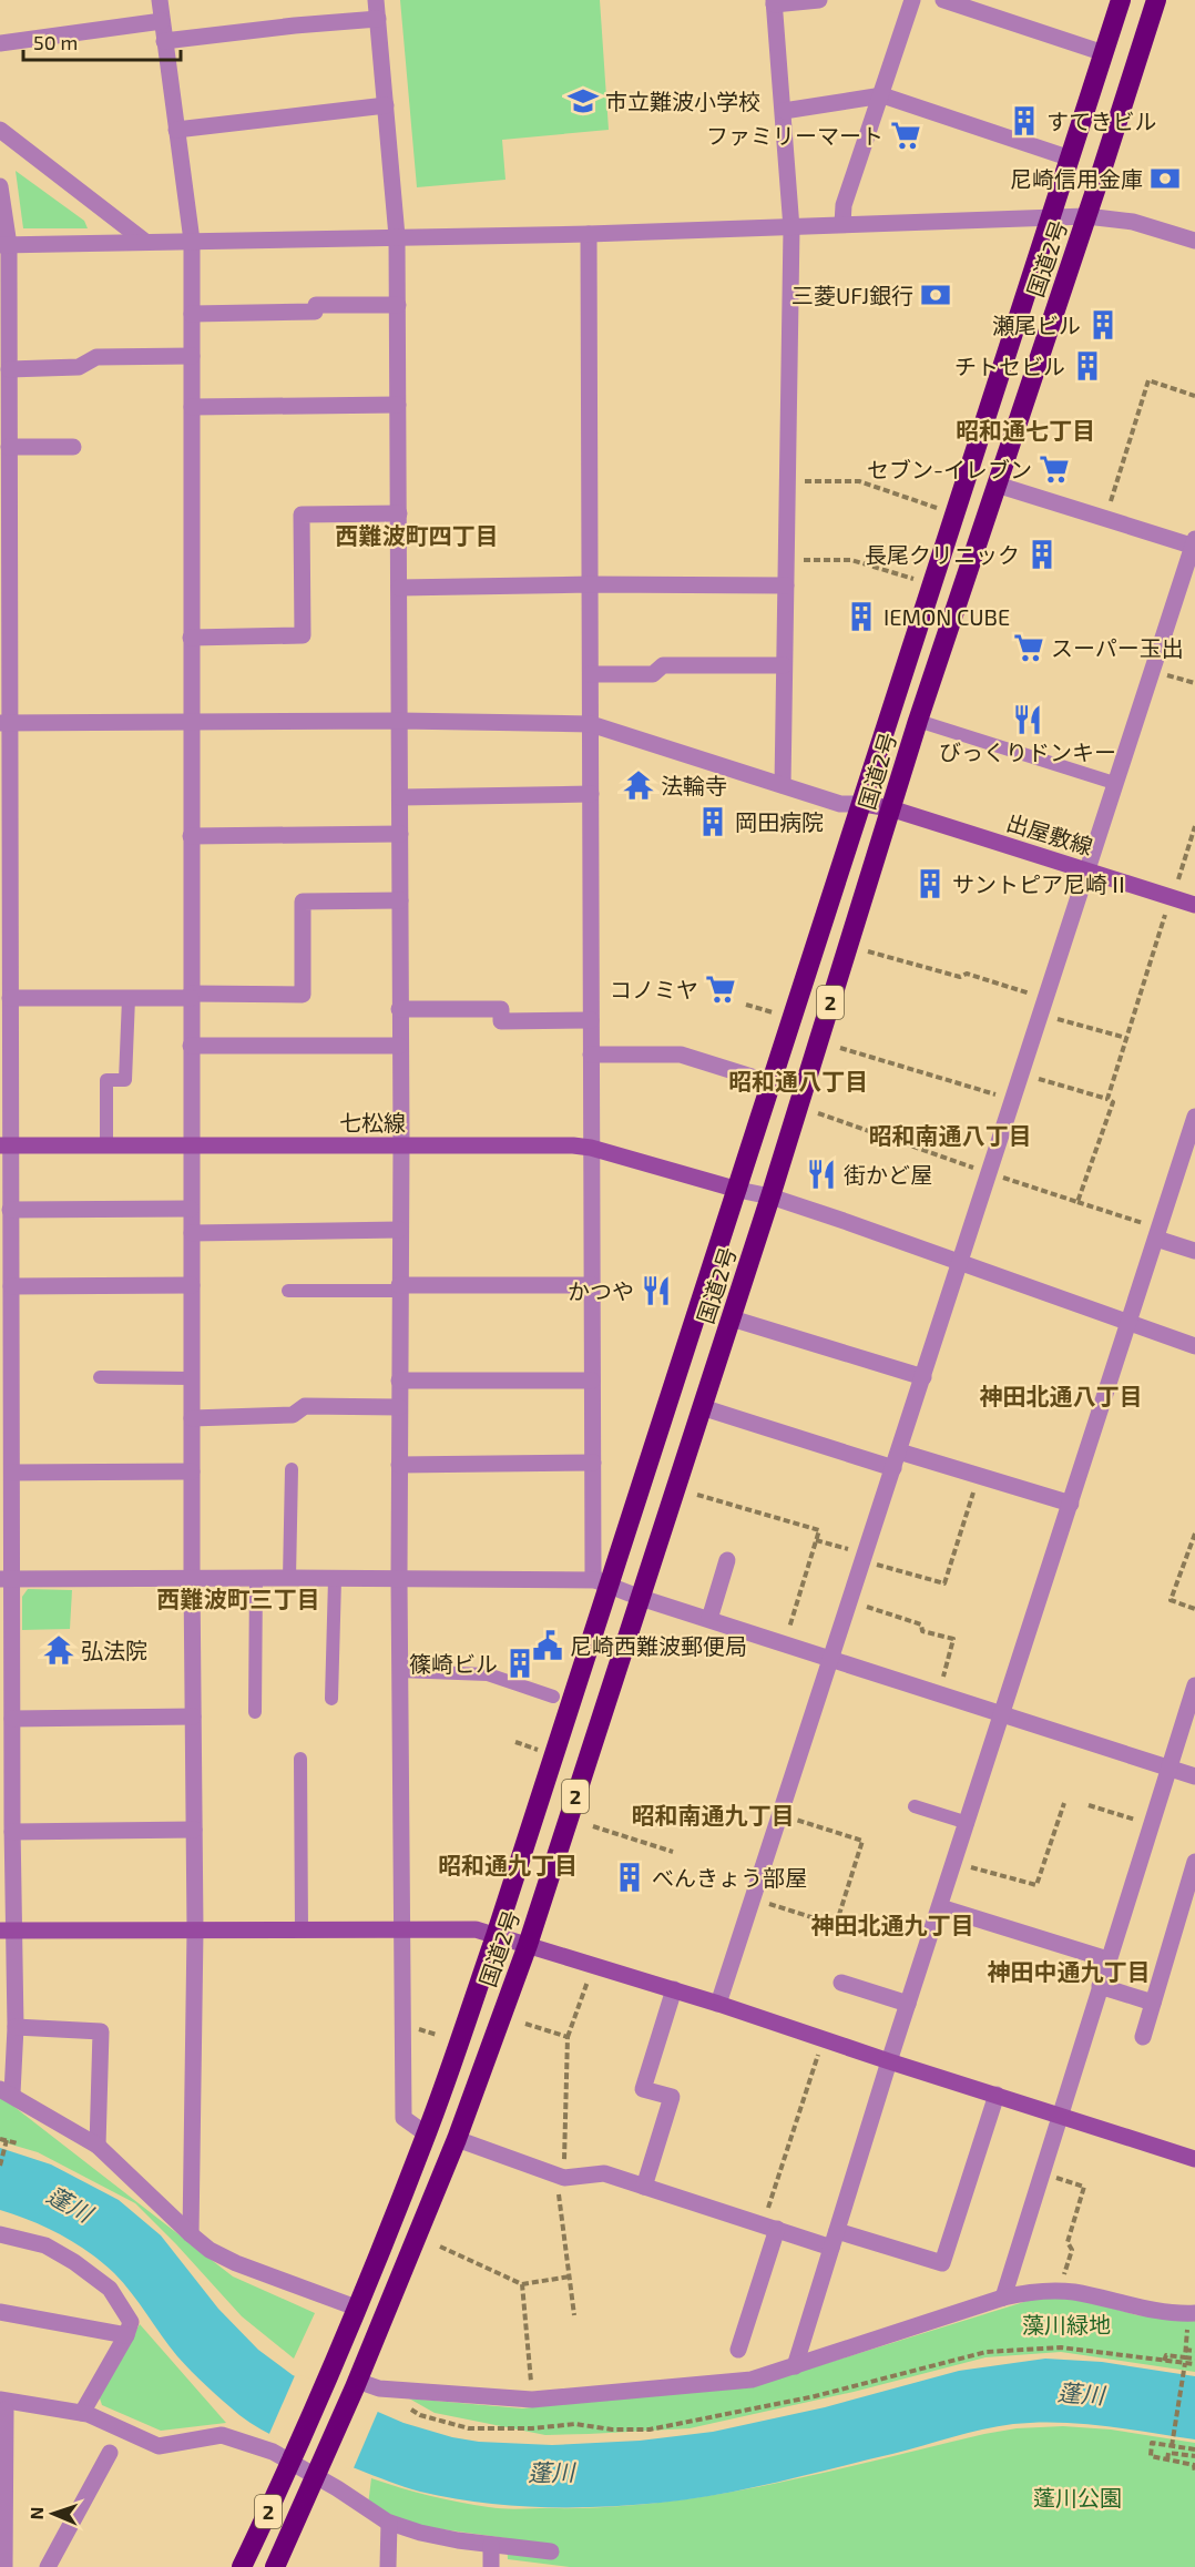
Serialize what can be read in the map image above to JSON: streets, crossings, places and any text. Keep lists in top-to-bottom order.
{
  "streets": {
    "highway": ["国道2号", "2"],
    "street": ["出屋敷線", "七松線"]
  },
  "crossings": [
    ["国道2号", "出屋敷線"],
    ["国道2号", "七松線"]
  ],
  "districts": [
    "昭和通七丁目",
    "西難波町四丁目",
    "昭和通八丁目",
    "昭和南通八丁目",
    "神田北通八丁目",
    "西難波町三丁目",
    "昭和南通九丁目",
    "昭和通九丁目",
    "神田北通九丁目",
    "神田中通九丁目"
  ],
  "water": ["蓬川"],
  "parks": ["藻川緑地", "蓬川公園"],
  "places": {
    "school or university": ["市立難波小学校"],
    "building": [
      "すてきビル",
      "瀬尾ビル",
      "チトセビル",
      "長尾クリニック",
      "IEMON CUBE",
      "岡田病院",
      "サントピア尼崎Ⅱ",
      "篠崎ビル",
      "べんきょう部屋"
    ],
    "supermarket": [
      "ファミリーマート",
      "セブン-イレブン",
      "スーパー玉出",
      "コノミヤ"
    ],
    "bank": ["尼崎信用金庫", "三菱UFJ銀行"],
    "restaurant": ["びっくりドンキー", "街かど屋", "かつや"],
    "temple": ["法輪寺", "弘法院"],
    "public building": ["尼崎西難波郵便局"]
  },
  "scale_bar": "50 m",
  "north": "left"
}
